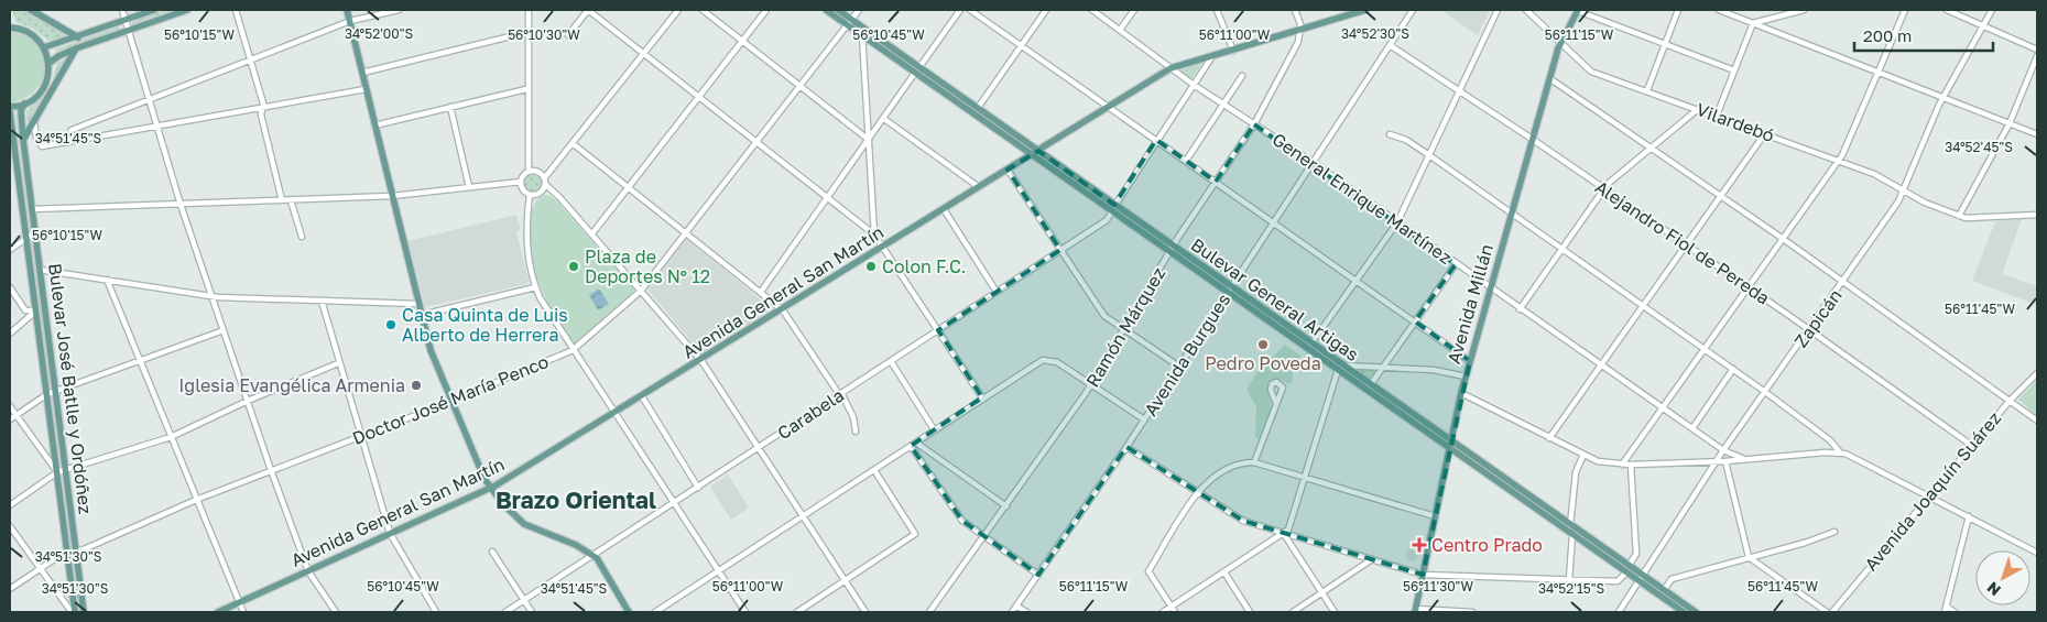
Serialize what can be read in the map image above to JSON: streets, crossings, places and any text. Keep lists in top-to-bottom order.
{
  "streets": {
    "main road": [
      "Avenida General San Martín",
      "Bulevar General Artigas",
      "Avenida Millán",
      "Bulevar José Batlle y Ordóñez"
    ],
    "street": [
      "Vilardebó",
      "General Enrique Martínez",
      "Alejandro Fiol de Pereda",
      "Zapicán",
      "Ramón Márquez",
      "Avenida Burgues",
      "Doctor José María Penco",
      "Carabela",
      "Avenida Joaquín Suárez"
    ]
  },
  "crossings": [
    ["Vilardebó", "Avenida Millán"],
    ["Vilardebó", "Zapicán"],
    ["General Enrique Martínez", "Avenida General San Martín"],
    ["General Enrique Martínez", "Avenida Millán"],
    ["General Enrique Martínez", "Zapicán"],
    ["General Enrique Martínez", "Ramón Márquez"],
    ["General Enrique Martínez", "Avenida Burgues"],
    ["General Enrique Martínez", "Carabela"],
    ["Alejandro Fiol de Pereda", "Avenida Millán"],
    ["Alejandro Fiol de Pereda", "Zapicán"],
    ["Alejandro Fiol de Pereda", "Avenida Burgues"],
    ["Alejandro Fiol de Pereda", "Avenida Joaquín Suárez"],
    ["Avenida General San Martín", "Bulevar General Artigas"],
    ["Avenida General San Martín", "Ramón Márquez"],
    ["Avenida General San Martín", "Carabela"],
    ["Bulevar General Artigas", "Avenida Millán"],
    ["Bulevar General Artigas", "Zapicán"],
    ["Bulevar General Artigas", "Ramón Márquez"],
    ["Bulevar General Artigas", "Avenida Burgues"],
    ["Bulevar General Artigas", "Doctor José María Penco"],
    ["Bulevar General Artigas", "Carabela"],
    ["Bulevar José Batlle y Ordóñez", "Doctor José María Penco"]
  ],
  "districts": ["Brazo Oriental"],
  "places": {
    "other": [
      "Plaza de Deportes Nº 12",
      "Colon F.C.",
      "Casa Quinta de Luis Alberto de Herrera",
      "Pedro Poveda",
      "Iglesia Evangélica Armenia"
    ],
    "health": ["Centro Prado"]
  },
  "scale_bar": "200 m",
  "north": "bottom left",
  "coordinates": [
    "34°52'00\"S",
    "34°52'30\"S",
    "56°10'15\"W",
    "56°10'30\"W",
    "56°10'45\"W",
    "56°11'00\"W",
    "56°11'15\"W",
    "34°51'45\"S",
    "34°52'45\"S",
    "56°11'45\"W",
    "34°51'30\"S",
    "56°11'30\"W",
    "34°52'15\"S"
  ]
}
